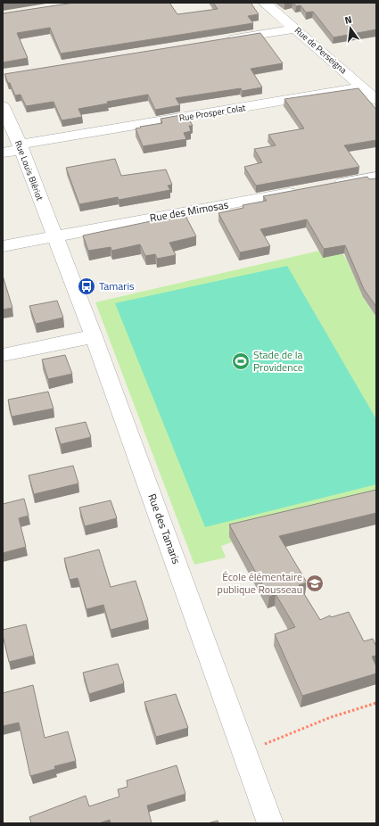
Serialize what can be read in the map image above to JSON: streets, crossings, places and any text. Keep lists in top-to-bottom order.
{
  "streets": {
    "street": [
      "Rue de Perseigna",
      "Rue Prosper Colat",
      "Rue Louis Blériot",
      "Rue des Mimosas",
      "Rue des Tamaris"
    ]
  },
  "crossings": [
    ["Rue de Perseigna", "Rue Prosper Colat"],
    ["Rue Prosper Colat", "Rue Louis Blériot"],
    ["Rue Louis Blériot", "Rue des Mimosas"],
    ["Rue Louis Blériot", "Rue des Tamaris"],
    ["Rue des Mimosas", "Rue des Tamaris"]
  ],
  "places": {
    "bus stop": ["Tamaris"],
    "sports": ["Stade de la Providence"],
    "school or university": ["École élémentaire publique Rousseau"]
  },
  "north": "top"
}
